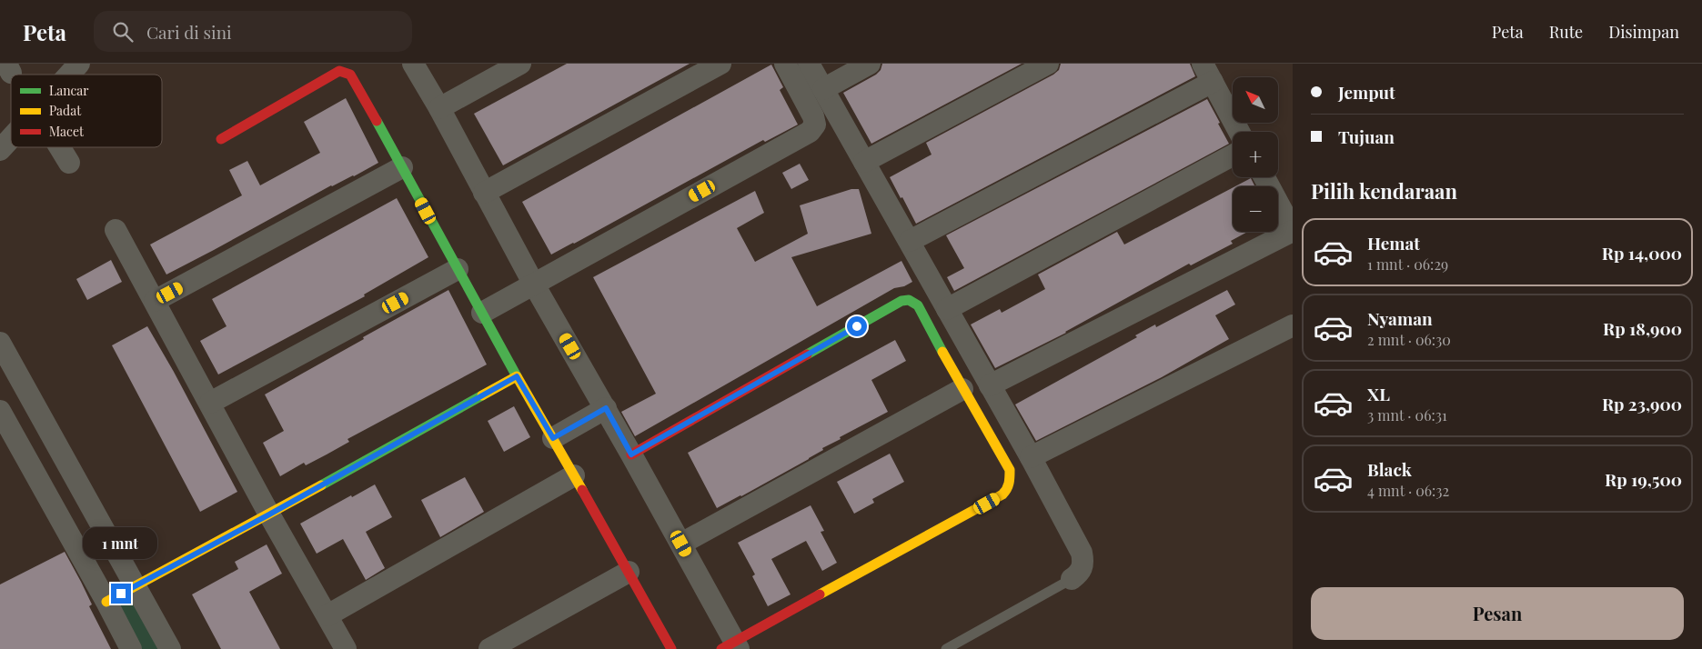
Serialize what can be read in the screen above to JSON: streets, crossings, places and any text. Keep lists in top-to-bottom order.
{
  "legend": ["Lancar", "Padat", "Macet"],
  "north": "top left",
  "page": {
    "header": "Peta",
    "search": "Cari di sini",
    "nav": ["Peta", "Rute", "Disimpan"],
    "banner": ["Jemput", "Tujuan"],
    "map_buttons": ["+", "−"],
    "heading": "Pilih kendaraan",
    "list": [
      {
        "name": "Hemat",
        "note": "1 mnt · 06:29",
        "value": "Rp 14,000"
      },
      {
        "name": "Nyaman",
        "note": "2 mnt · 06:30",
        "value": "Rp 18,900"
      },
      {
        "name": "XL",
        "note": "3 mnt · 06:31",
        "value": "Rp 23,900"
      },
      {
        "name": "Black",
        "note": "4 mnt · 06:32",
        "value": "Rp 19,500"
      }
    ],
    "bubble": "1 mnt",
    "buttons": "Pesan"
  }
}
